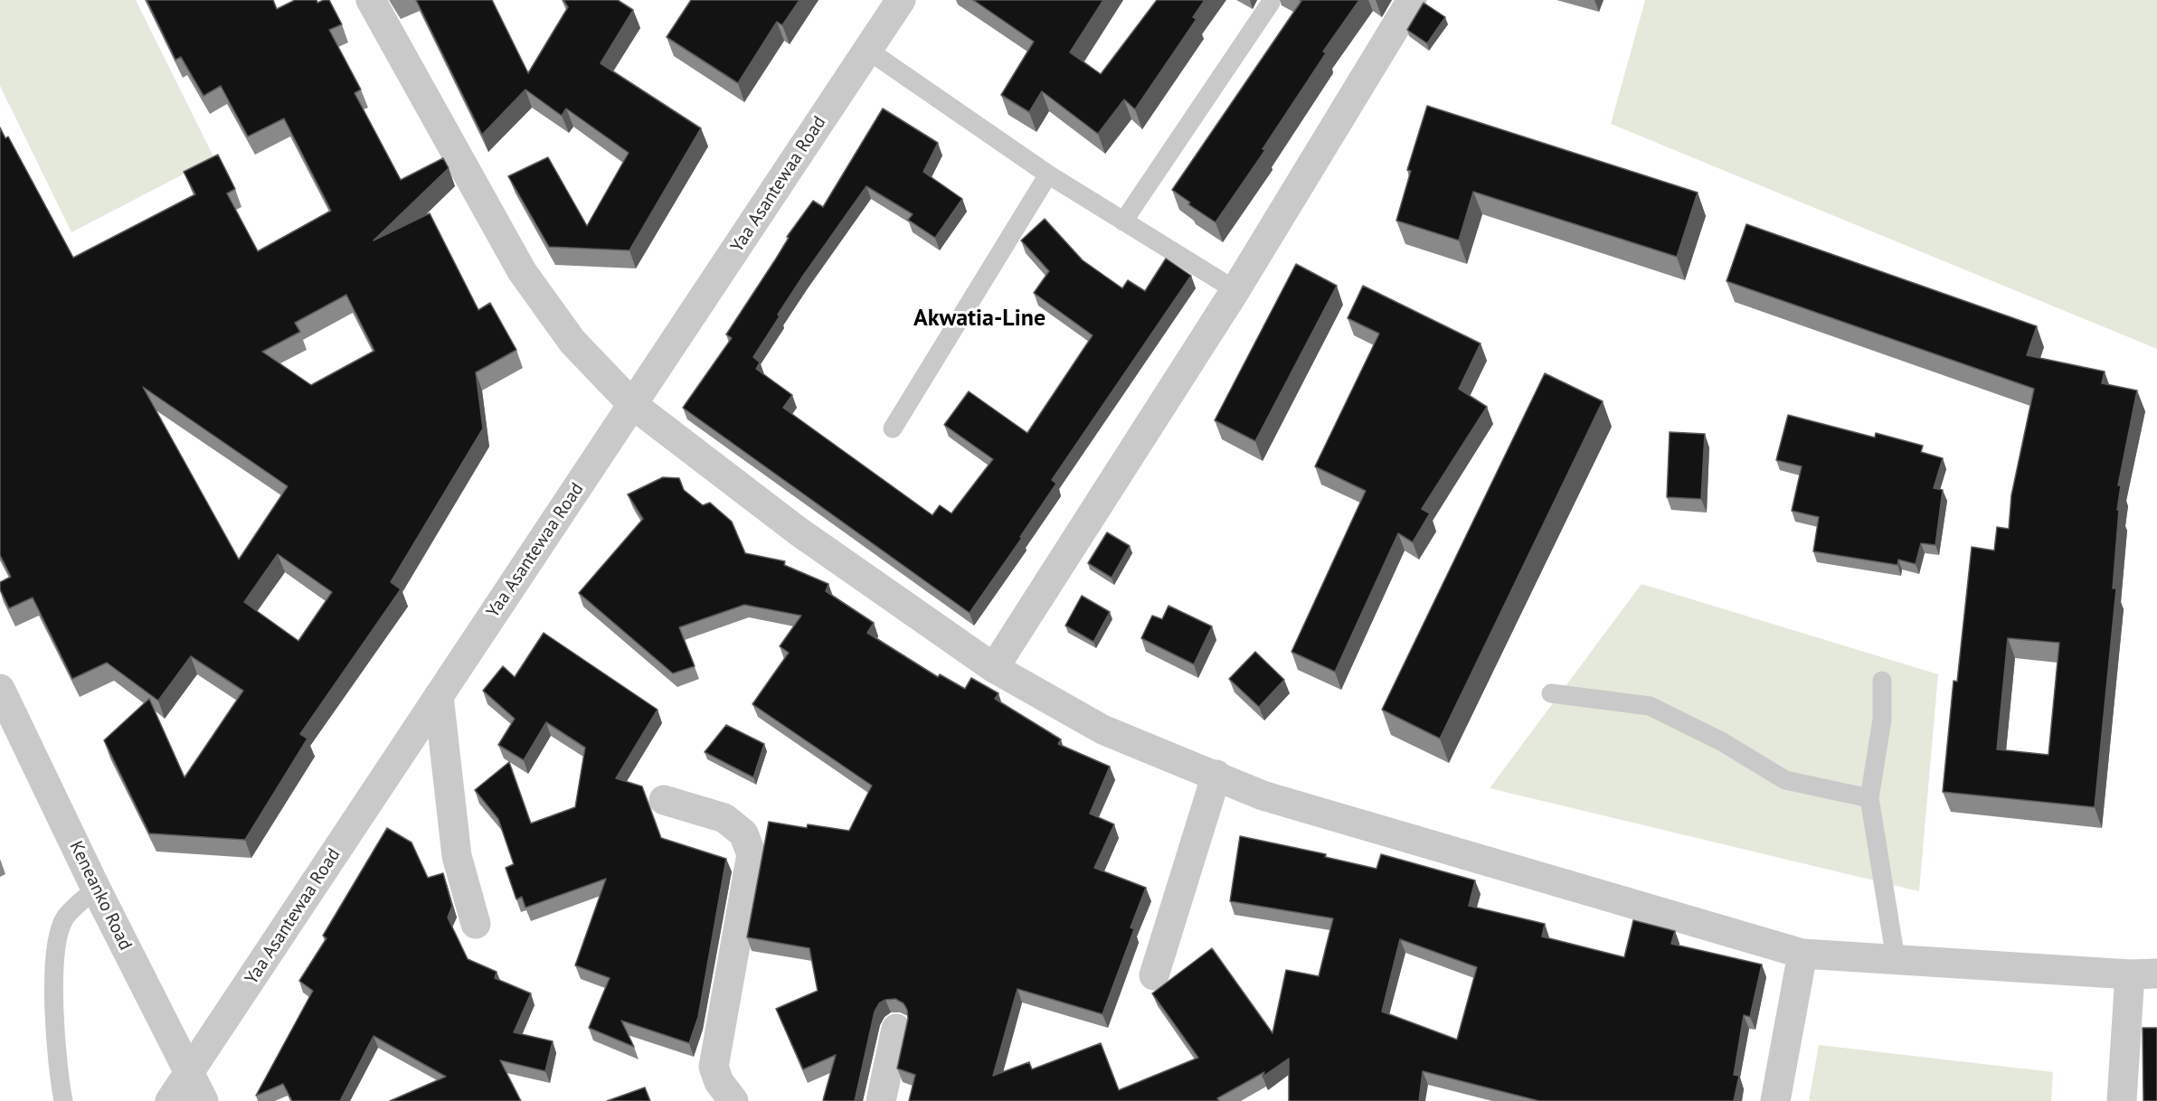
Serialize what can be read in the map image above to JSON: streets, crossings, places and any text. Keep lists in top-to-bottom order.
{
  "streets": {
    "street": ["Yaa Asantewaa Road", "Keneanko Road"]
  },
  "crossings": [
    ["Yaa Asantewaa Road", "Keneanko Road"]
  ],
  "districts": ["Akwatia-Line"]
}
